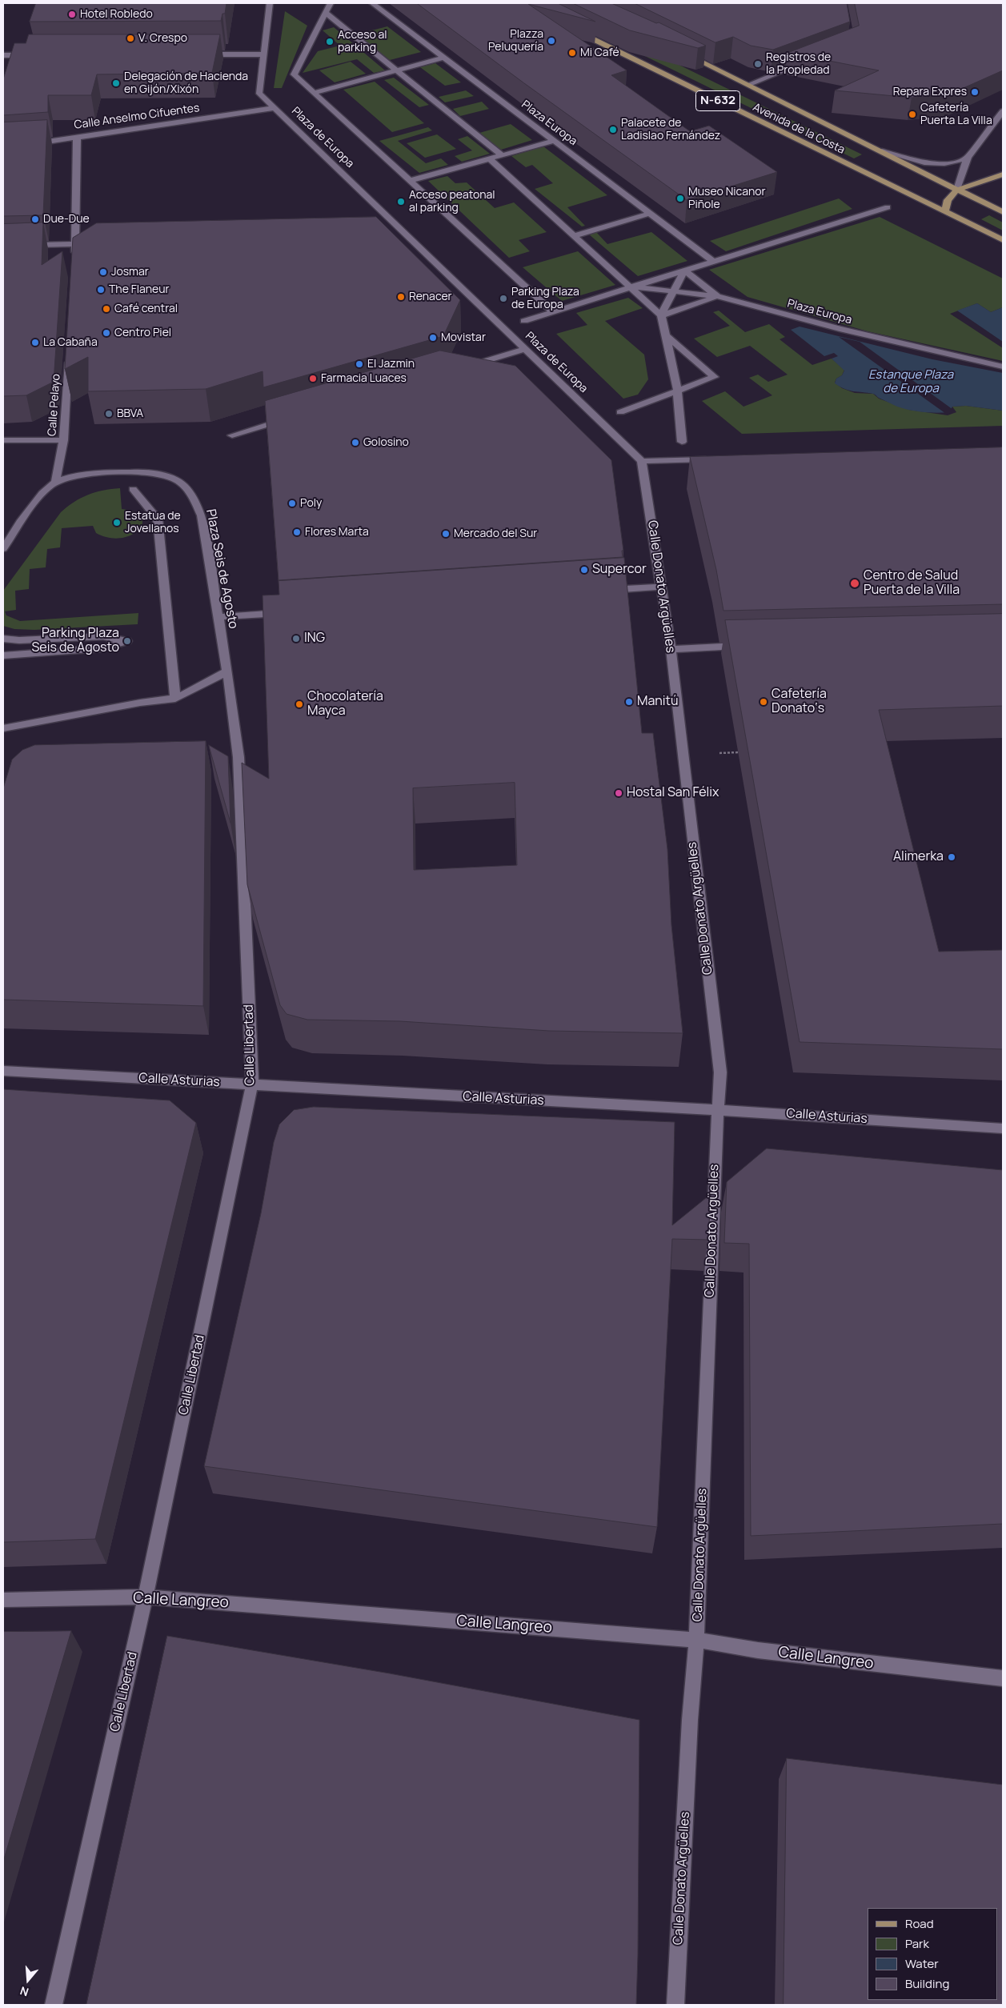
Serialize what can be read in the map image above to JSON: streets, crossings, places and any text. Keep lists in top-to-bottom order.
{
  "streets": {
    "main road": ["N-632", "Avenida de la Costa"],
    "street": [
      "Calle Anselmo Cifuentes",
      "Plaza Europa",
      "Plaza de Europa",
      "Calle Pelayo",
      "Plaza Seis de Agosto",
      "Calle Donato Argüelles",
      "Calle Libertad",
      "Calle Asturias",
      "Calle Langreo"
    ]
  },
  "crossings": [
    ["Calle Anselmo Cifuentes", "Plaza de Europa"],
    ["Plaza Europa", "Plaza de Europa"],
    ["Plaza de Europa", "Calle Donato Argüelles"],
    ["Calle Pelayo", "Plaza Seis de Agosto"],
    ["Plaza Seis de Agosto", "Calle Libertad"],
    ["Calle Donato Argüelles", "Calle Asturias"],
    ["Calle Donato Argüelles", "Calle Langreo"],
    ["Calle Libertad", "Calle Asturias"],
    ["Calle Libertad", "Calle Langreo"]
  ],
  "water": ["Estanque Plaza de Europa"],
  "places": [
    "Hotel Robledo",
    "V. Crespo",
    "Plazza Peluquería",
    "Acceso al parking",
    "Mi Café",
    "Registros de la Propiedad",
    "Delegación de Hacienda en Gijón/Xixón",
    "Repara Expres",
    "Cafetería Puerta La Villa",
    "Palacete de Ladislao Fernández",
    "Museo Nicanor Piñole",
    "Acceso peatonal al parking",
    "Due-Due",
    "Josmar",
    "The Flaneur",
    "Renacer",
    "Parking Plaza de Europa",
    "Café central",
    "Centro Piel",
    "Movistar",
    "La Cabaña",
    "El Jazmin",
    "Farmacia Luaces",
    "BBVA",
    "Golosino",
    "Poly",
    "Estatua de Jovellanos",
    "Flores Marta",
    "Mercado del Sur",
    "Supercor",
    "Centro de Salud Puerta de la Villa",
    "ING",
    "Parking Plaza Seis de Agosto",
    "Manitú",
    "Cafetería Donato‘s",
    "Chocolatería Mayca",
    "Hostal San Félix",
    "Alimerka"
  ],
  "legend": [
    "Road",
    "Park",
    "Water",
    "Building"
  ],
  "north": "bottom"
}
